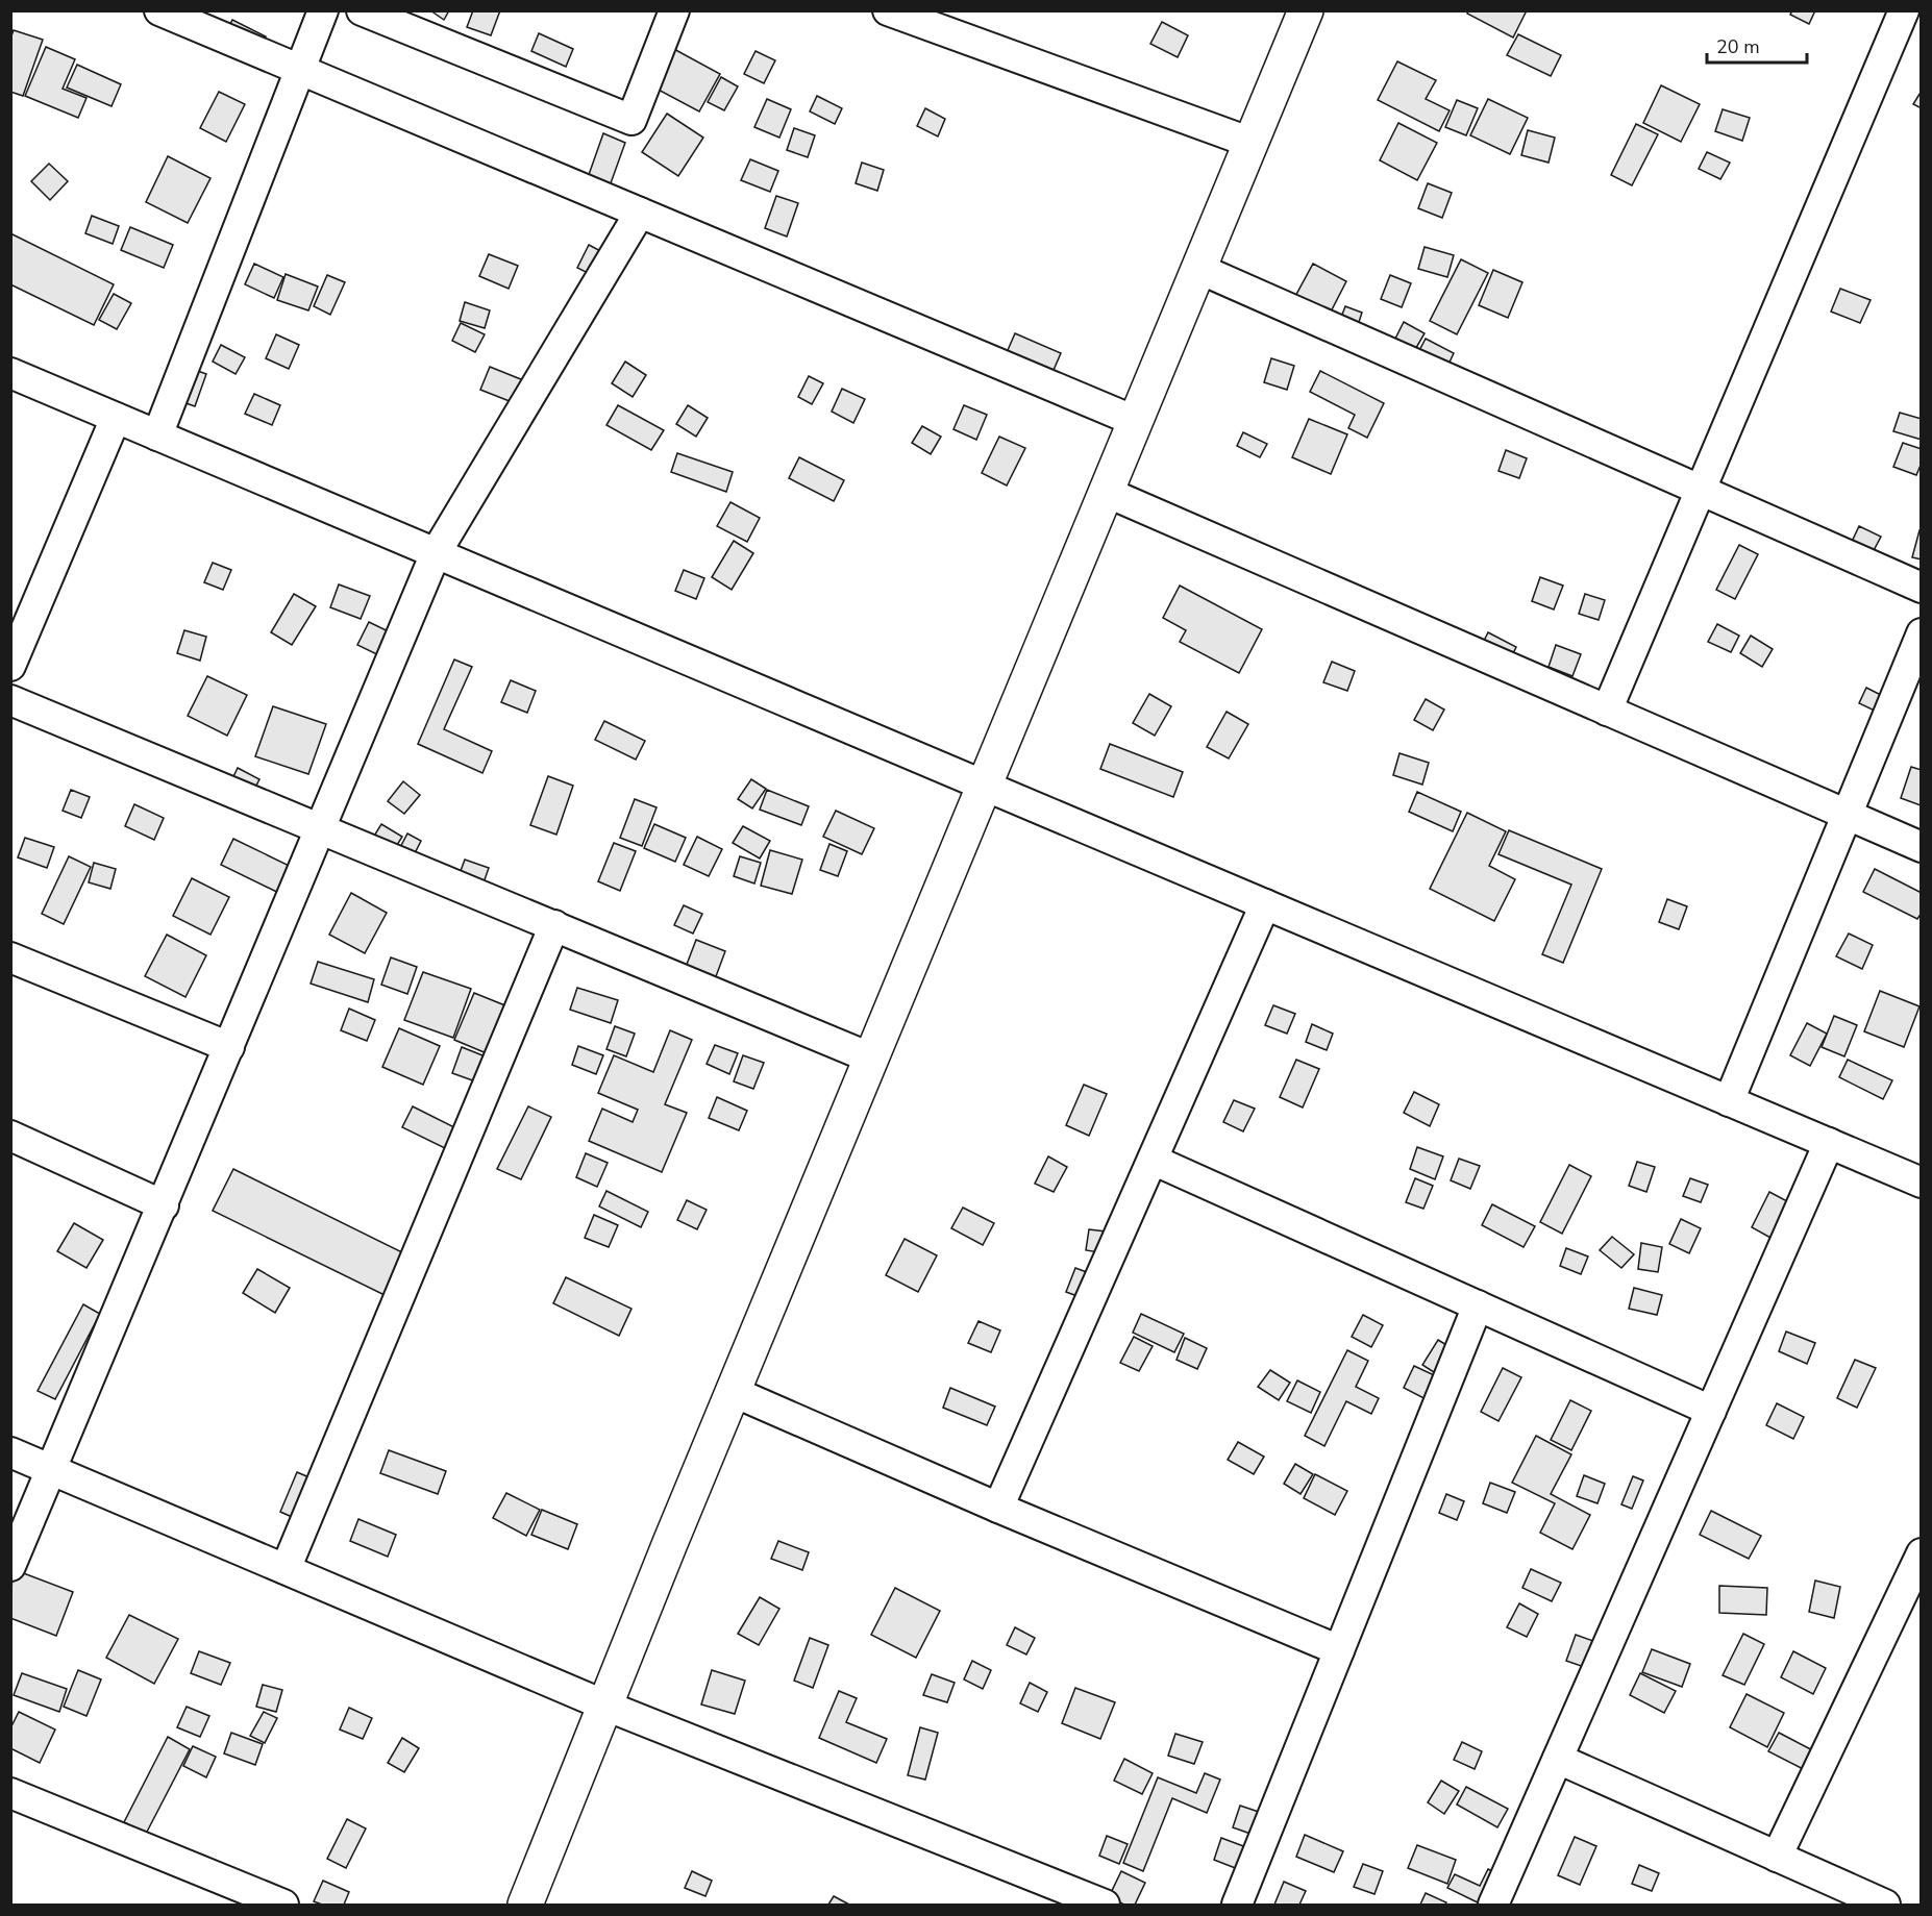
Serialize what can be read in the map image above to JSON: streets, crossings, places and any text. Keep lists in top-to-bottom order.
{
  "scale_bar": "20 m"
}
